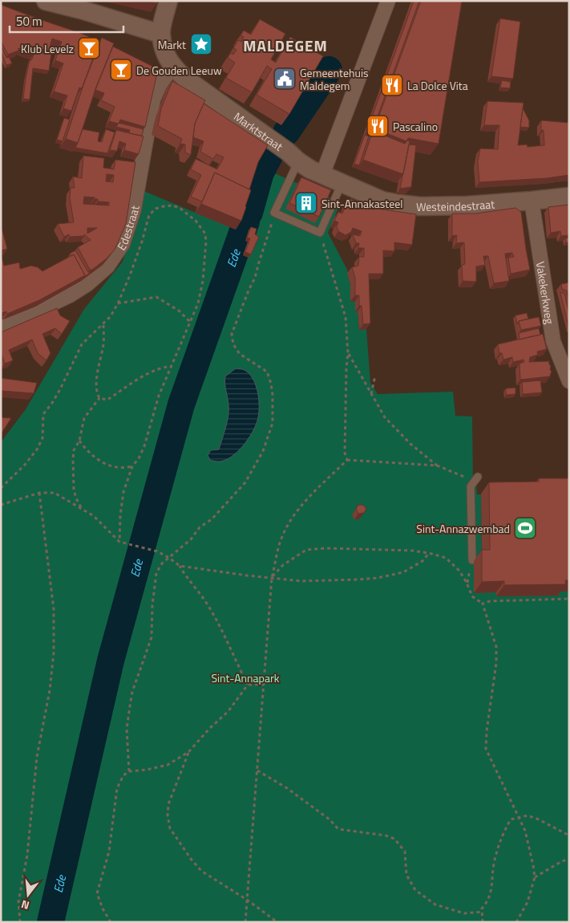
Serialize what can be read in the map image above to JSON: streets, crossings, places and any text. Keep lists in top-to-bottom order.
{
  "streets": {
    "street": [
      "Marktstraat",
      "Westeindestraat",
      "Edestraat",
      "Vakekerkweg"
    ]
  },
  "crossings": [
    ["Marktstraat", "Westeindestraat"],
    ["Marktstraat", "Edestraat"],
    ["Westeindestraat", "Vakekerkweg"]
  ],
  "districts": ["MALDEGEM"],
  "water": ["Ede"],
  "parks": ["Sint-Annapark"],
  "places": {
    "place": ["Markt"],
    "bar": ["Klub Levelz", "De Gouden Leeuw"],
    "public building": ["Gemeentehuis Maldegem"],
    "restaurant": ["La Dolce Vita", "Pascalino"],
    "building": ["Sint-Annakasteel"],
    "sports": ["Sint-Annazwembad"]
  },
  "scale_bar": "50 m",
  "north": "bottom"
}
